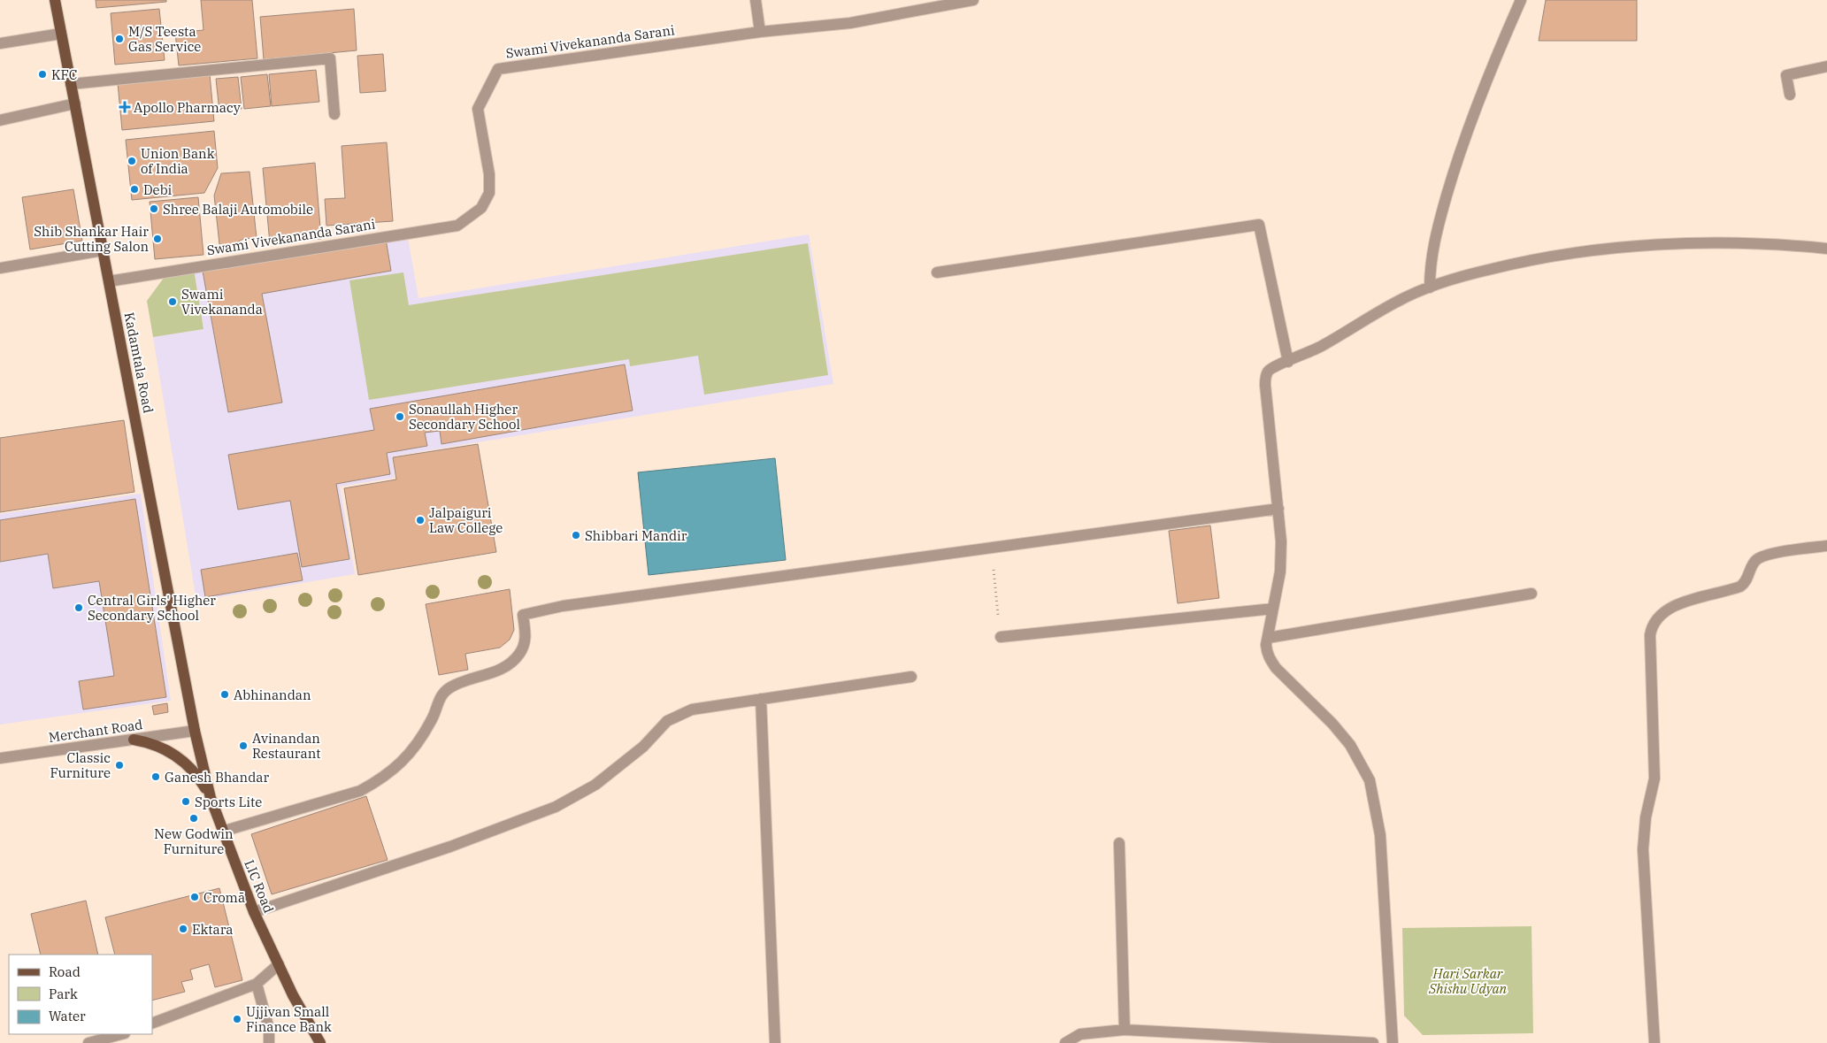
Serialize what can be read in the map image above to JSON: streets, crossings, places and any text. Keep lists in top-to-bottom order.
{
  "streets": {
    "main road": ["Kadamtala Road", "LIC Road"],
    "street": ["Swami Vivekananda Sarani", "Merchant Road"]
  },
  "crossings": [
    ["Swami Vivekananda Sarani", "Kadamtala Road"],
    ["Kadamtala Road", "Merchant Road"],
    ["Kadamtala Road", "LIC Road"],
    ["Merchant Road", "LIC Road"]
  ],
  "parks": ["Hari Sarkar Shishu Udyan"],
  "places": {
    "other": [
      "M/S Teesta Gas Service",
      "KFC",
      "Union Bank of India",
      "Debi",
      "Shree Balaji Automobile",
      "Shib Shankar Hair Cutting Salon",
      "Swami Vivekananda",
      "Sonaullah Higher Secondary School",
      "Jalpaiguri Law College",
      "Shibbari Mandir",
      "Central Girls' Higher Secondary School",
      "Abhinandan",
      "Avinandan Restaurant",
      "Classic Furniture",
      "Ganesh Bhandar",
      "Sports Lite",
      "New Godwin Furniture",
      "Cromā",
      "Ektara",
      "Ujjivan Small Finance Bank"
    ],
    "health": ["Apollo Pharmacy"]
  },
  "legend": ["Road", "Park", "Water"]
}
